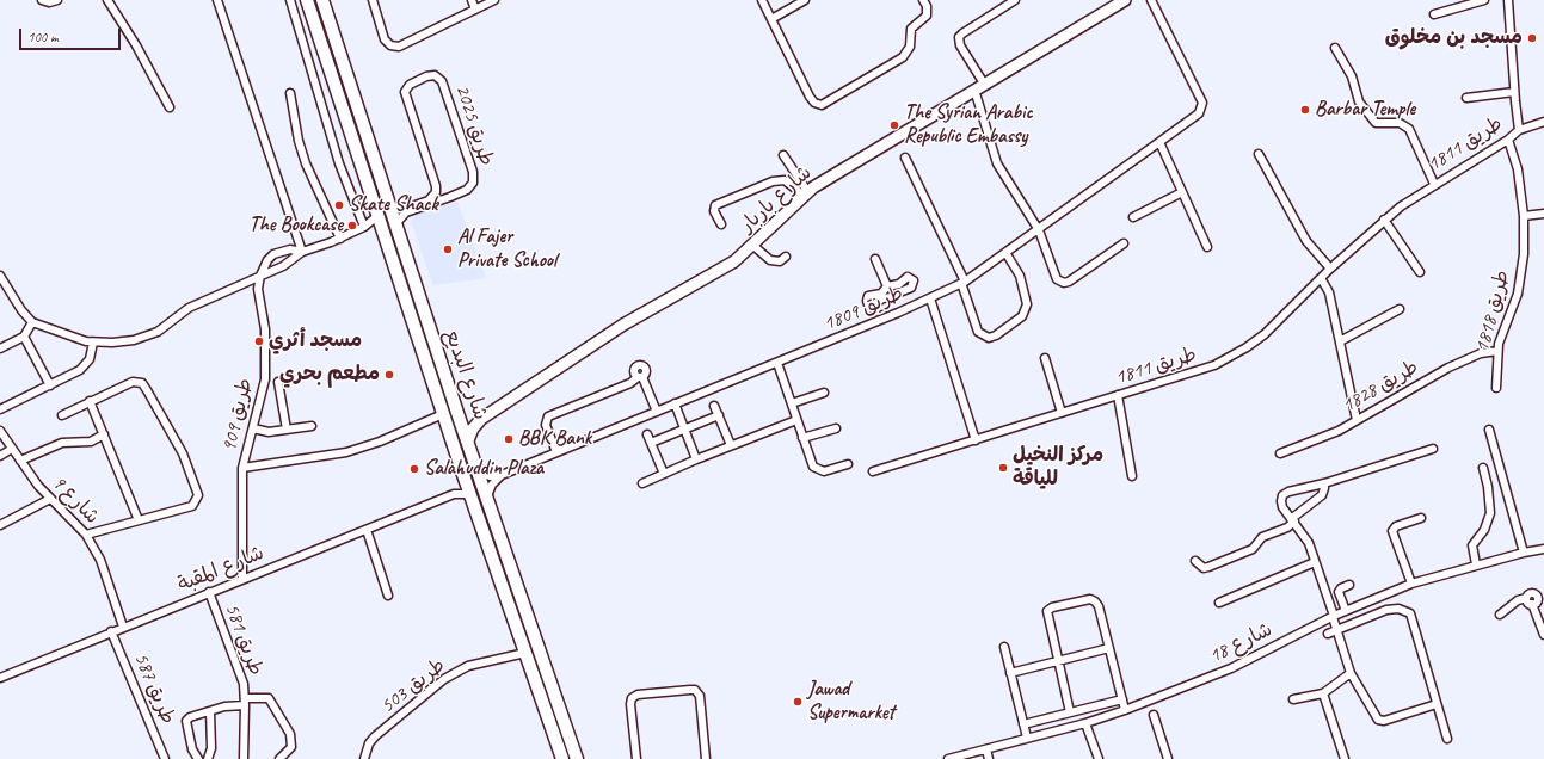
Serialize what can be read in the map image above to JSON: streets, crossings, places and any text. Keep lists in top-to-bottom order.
{
  "streets": {
    "main road": ["شارع البديع"],
    "street": [
      "طريق 2025",
      "طريق 1811",
      "شارع باربار",
      "طريق 1809",
      "طريق 1818",
      "طريق 1828",
      "طريق 909",
      "شارع 9",
      "شارع المقبة",
      "طريق 581",
      "شارع 18",
      "طريق 503",
      "طريق 587"
    ]
  },
  "crossings": [
    ["طريق 2025", "شارع البديع"],
    ["طريق 1811", "طريق 1818"],
    ["شارع باربار", "شارع البديع"],
    ["طريق 1809", "شارع البديع"],
    ["طريق 1818", "طريق 1828"],
    ["شارع البديع", "شارع المقبة"],
    ["شارع البديع", "طريق 503"],
    ["طريق 909", "شارع المقبة"],
    ["شارع 9", "شارع المقبة"],
    ["شارع المقبة", "طريق 581"],
    ["شارع المقبة", "طريق 587"]
  ],
  "places": [
    "مسجد بن مخلوق",
    "Barbar Temple",
    "The Syrian Arabic Republic Embassy",
    "Skate Shack",
    "The Bookcase",
    "Al Fajer Private School",
    "مسجد أثري",
    "مطعم بحري",
    "BBK Bank",
    "مركز النخيل للياقة",
    "Salahuddin Plaza",
    "Jawad Supermarket"
  ],
  "scale_bar": "100 m"
}
